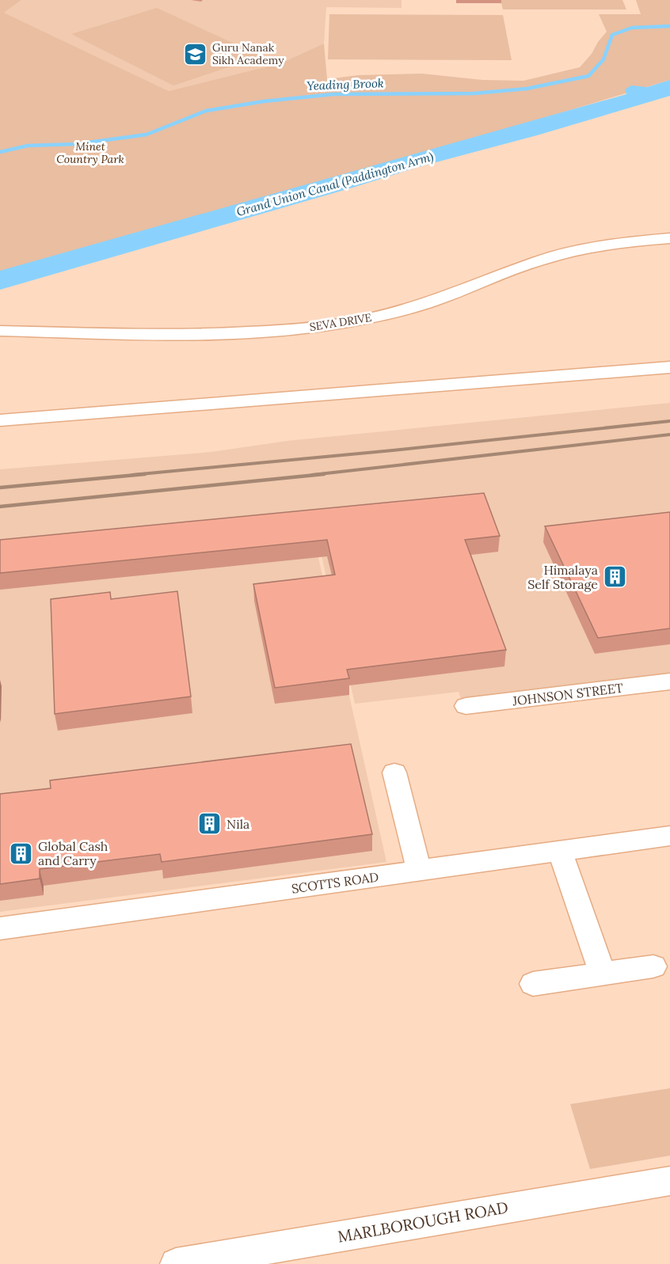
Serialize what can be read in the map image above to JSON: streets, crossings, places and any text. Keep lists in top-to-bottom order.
{
  "streets": {
    "street": [
      "SEVA DRIVE",
      "JOHNSON STREET",
      "SCOTTS ROAD",
      "MARLBOROUGH ROAD"
    ]
  },
  "water": ["Yeading Brook", "Grand Union Canal (Paddington Arm)"],
  "parks": ["Minet Country Park"],
  "places": {
    "school or university": ["Guru Nanak Sikh Academy"],
    "building": ["Himalaya Self Storage", "Nila", "Global Cash and Carry"]
  }
}
